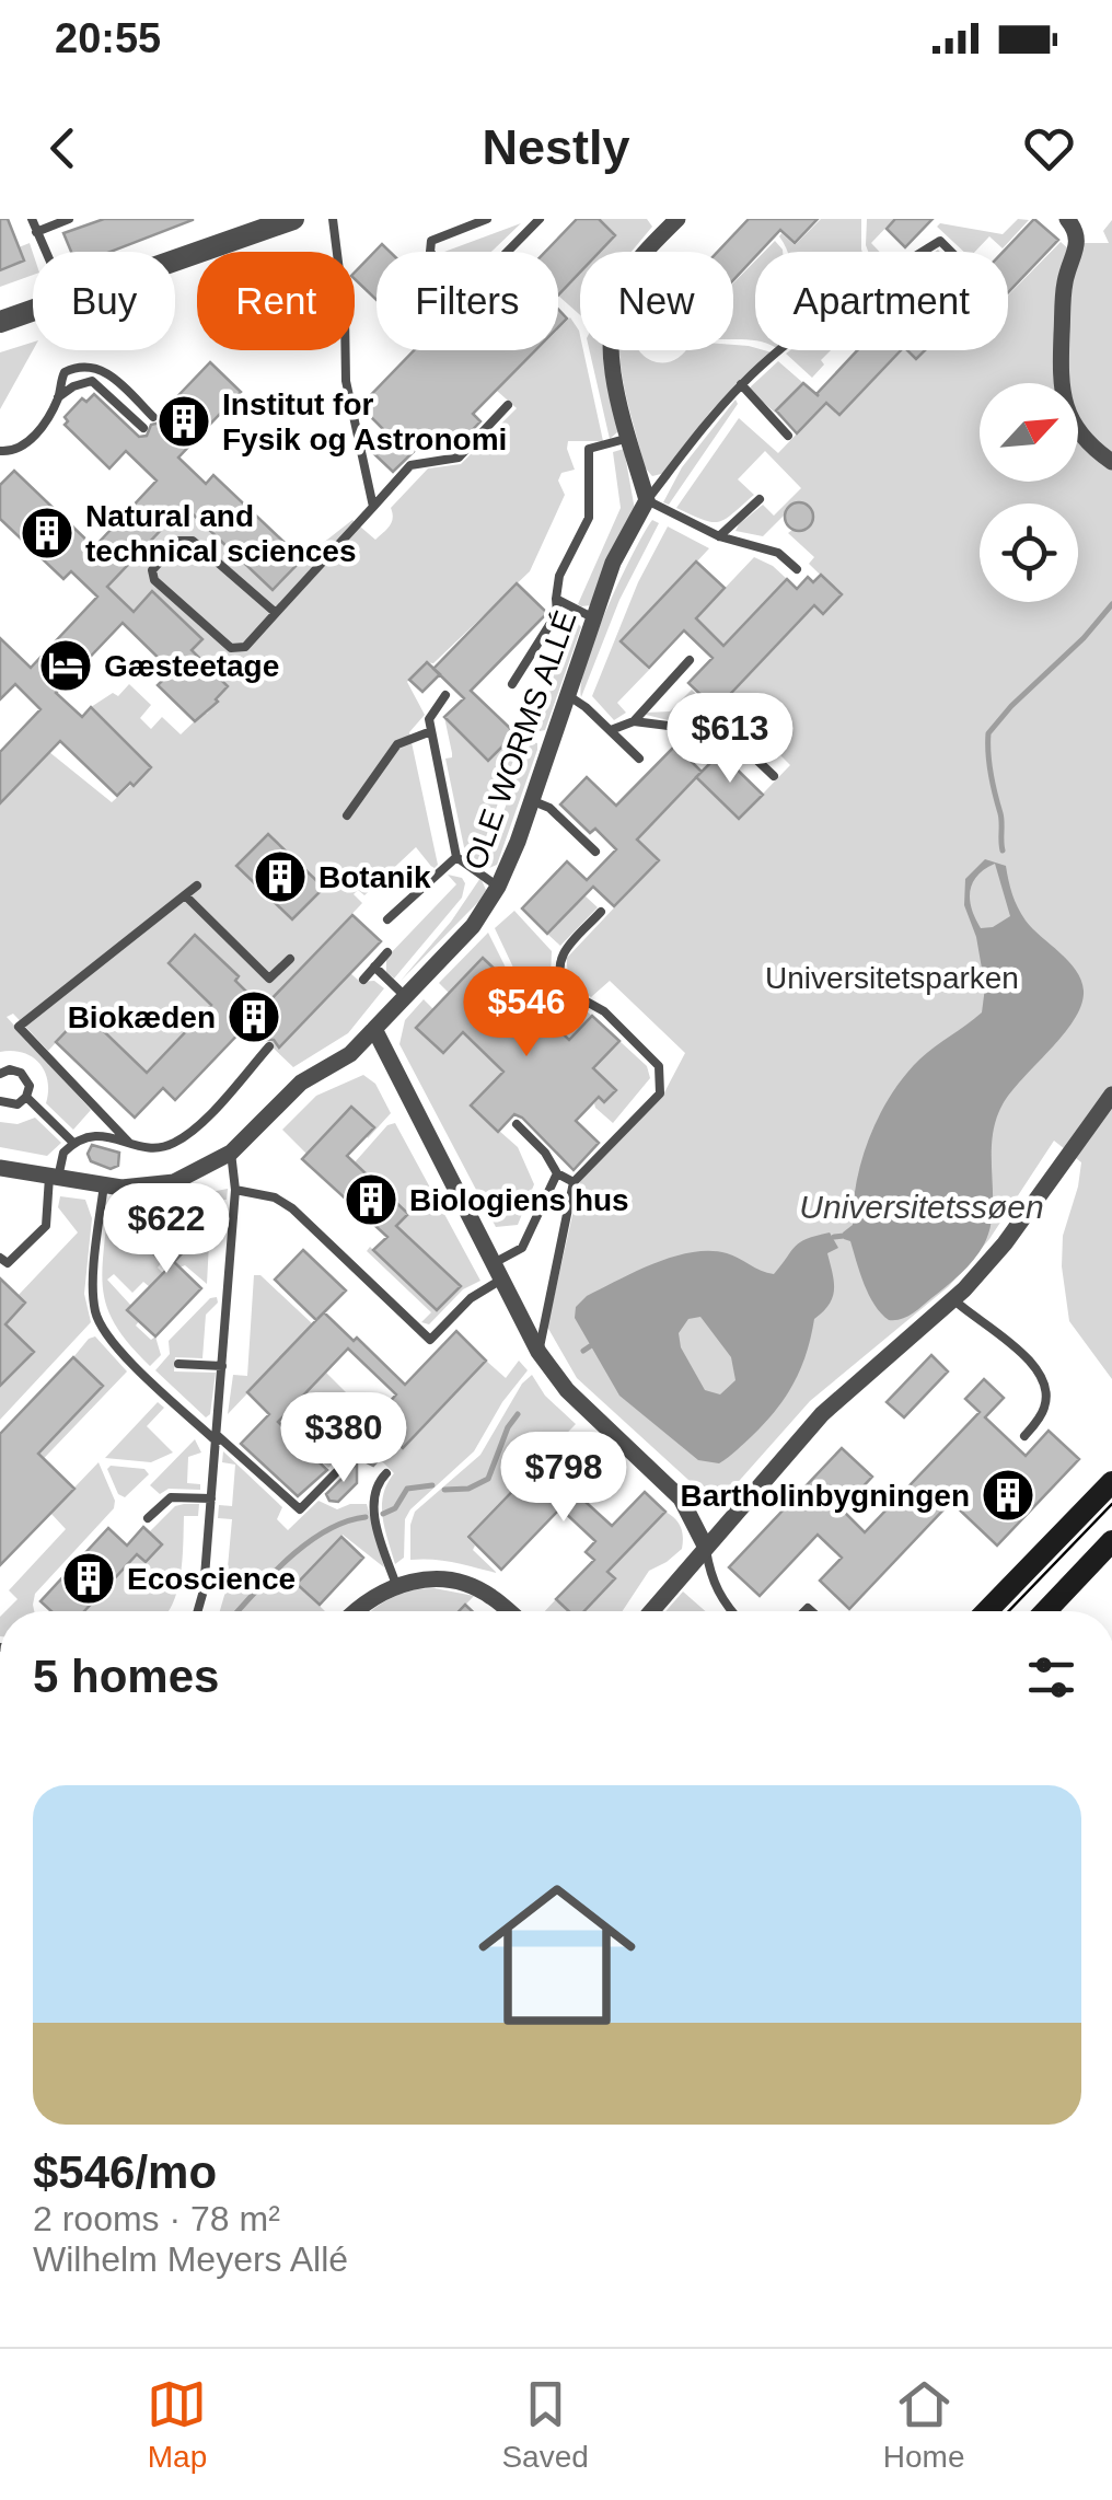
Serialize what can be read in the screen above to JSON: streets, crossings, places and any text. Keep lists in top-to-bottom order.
{
  "streets": {
    "street": ["OLE WORMS ALLÉ"]
  },
  "water": ["Universitetssøen"],
  "parks": ["Universitetsparken"],
  "places": {
    "building": [
      "Institut for Fysik og Astronomi",
      "Natural and technical sciences",
      "Botanik",
      "Biokæden",
      "Biologiens hus",
      "Bartholinbygningen",
      "Ecoscience"
    ],
    "hotel": ["Gæsteetage"]
  },
  "north": "top right",
  "page": {
    "status": "20:55",
    "header": "Nestly",
    "chip": [
      "Buy",
      "Rent",
      "Filters",
      "New",
      "Apartment"
    ],
    "price": [
      "$613",
      "$546",
      "$622",
      "$380",
      "$798"
    ],
    "heading": "5 homes",
    "list": [
      {
        "name": "$546/mo",
        "note": "2 rooms · 78 m² · Wilhelm Meyers Allé"
      }
    ],
    "tabs": ["Map", "Saved", "Home"]
  }
}
